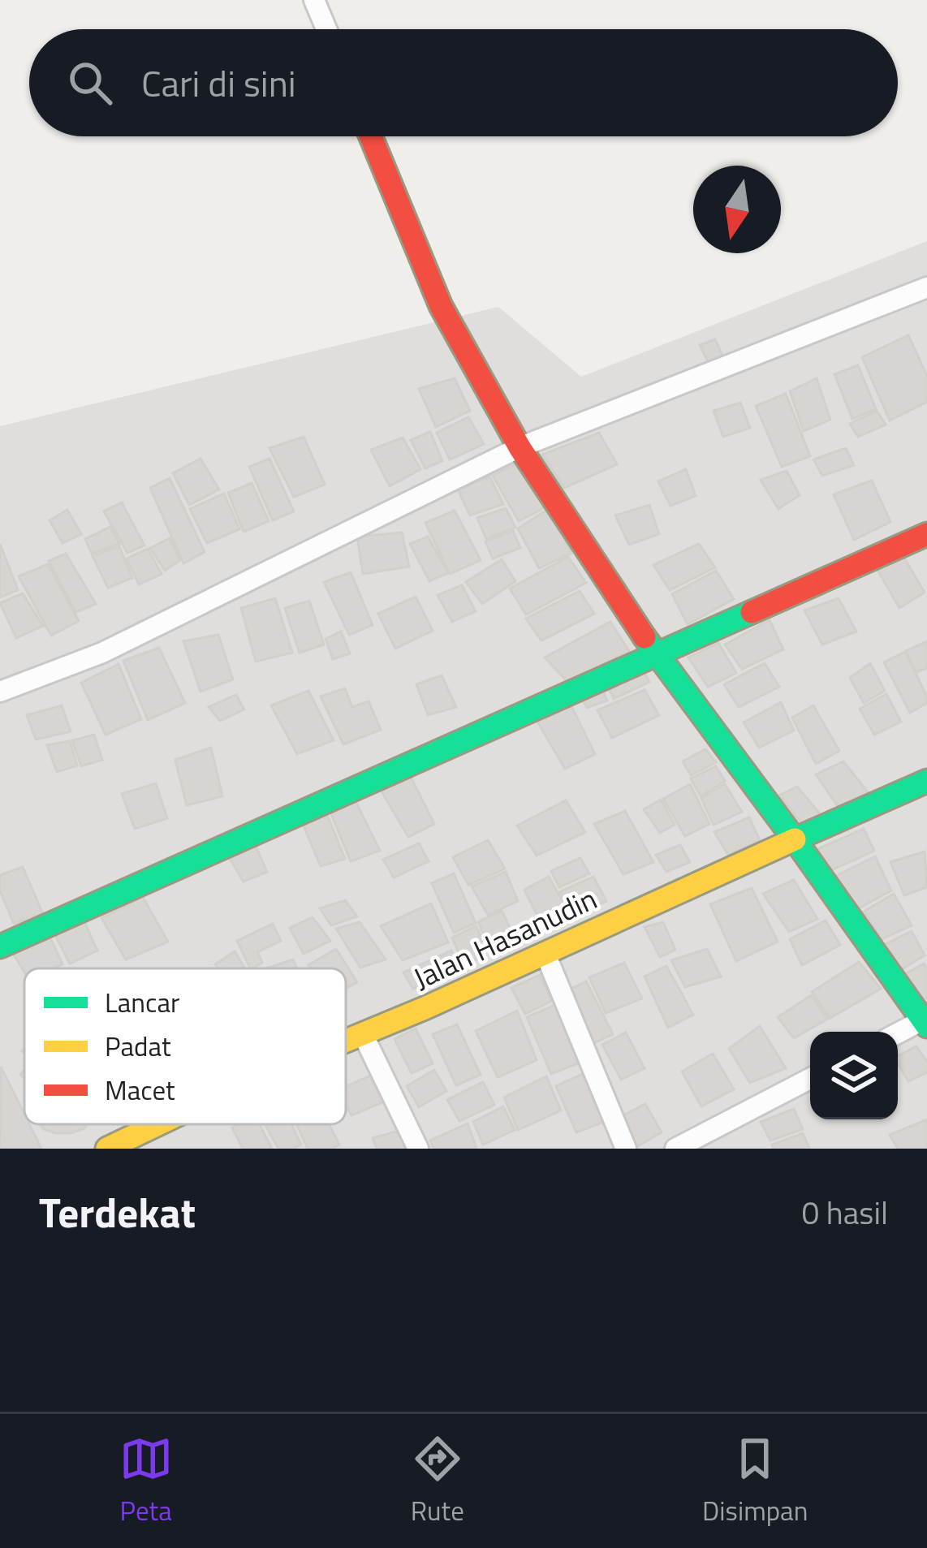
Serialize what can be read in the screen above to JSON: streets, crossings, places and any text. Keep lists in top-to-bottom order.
{
  "streets": {
    "street": ["Jalan Hasanudin"]
  },
  "legend": ["Lancar", "Padat", "Macet"],
  "north": "bottom",
  "page": {
    "search": "Cari di sini",
    "heading": ["Terdekat", "0 hasil"],
    "nav": ["Peta", "Rute", "Disimpan"]
  }
}
